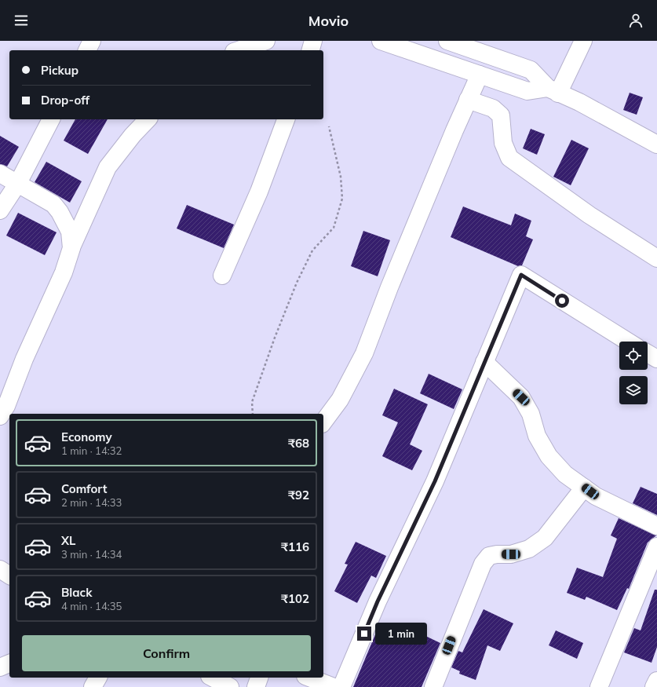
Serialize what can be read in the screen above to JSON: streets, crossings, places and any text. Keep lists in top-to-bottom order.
{
  "page": {
    "header": "Movio",
    "banner": ["Pickup", "Drop-off"],
    "list": [
      {
        "name": "Economy",
        "note": "1 min · 14:32",
        "value": "₹68"
      },
      {
        "name": "Comfort",
        "note": "2 min · 14:33",
        "value": "₹92"
      },
      {
        "name": "XL",
        "note": "3 min · 14:34",
        "value": "₹116"
      },
      {
        "name": "Black",
        "note": "4 min · 14:35",
        "value": "₹102"
      }
    ],
    "bubble": "1 min",
    "buttons": "Confirm"
  }
}
